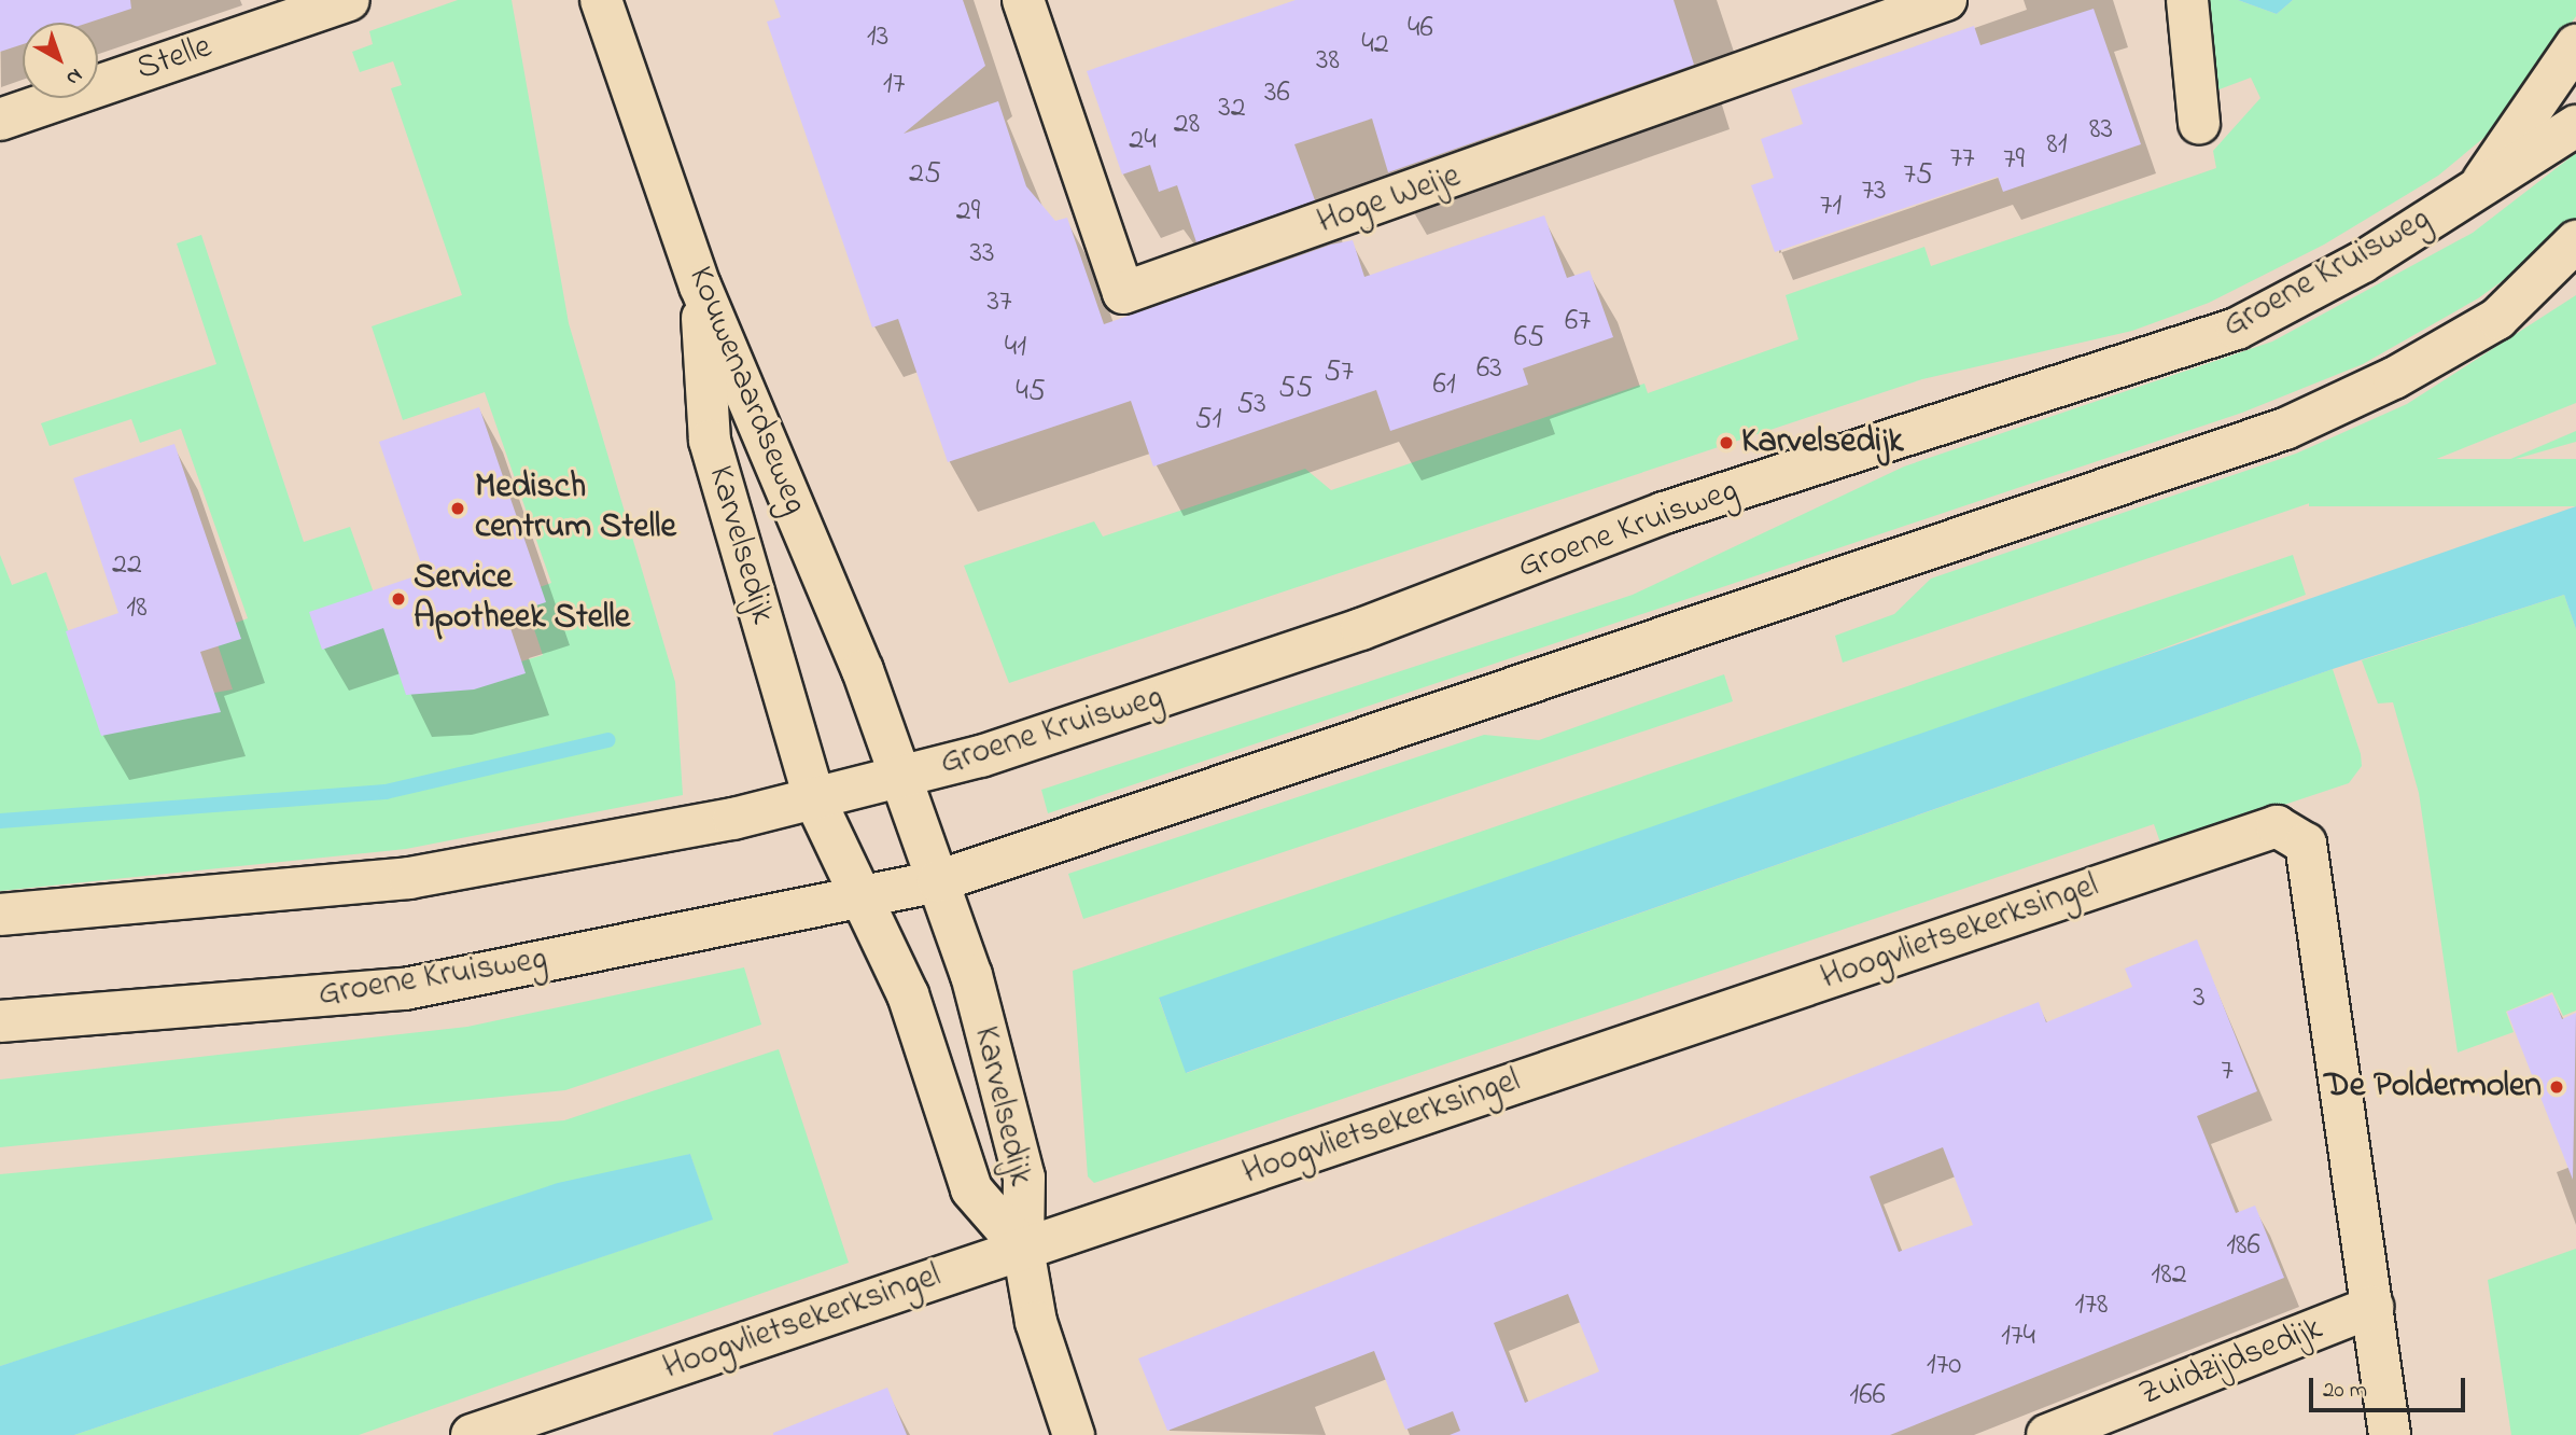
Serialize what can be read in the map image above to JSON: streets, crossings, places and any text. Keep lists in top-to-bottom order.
{
  "streets": {
    "street": [
      "Stelle",
      "Hoge Weije",
      "Groene Kruisweg",
      "Kouwenaardseweg",
      "Karvelsedijk",
      "Hoogvlietsekerksingel",
      "Zuidzijdsedijk"
    ]
  },
  "crossings": [
    ["Groene Kruisweg", "Kouwenaardseweg"],
    ["Groene Kruisweg", "Karvelsedijk"],
    ["Kouwenaardseweg", "Karvelsedijk"],
    ["Karvelsedijk", "Hoogvlietsekerksingel"],
    ["Hoogvlietsekerksingel", "Zuidzijdsedijk"]
  ],
  "places": [
    "Karvelsedijk",
    "Medisch centrum Stelle",
    "Service Apotheek Stelle",
    "De Poldermolen"
  ],
  "house_numbers": [
    "46",
    "13",
    "42",
    "38",
    "17",
    "36",
    "32",
    "28",
    "83",
    "24",
    "81",
    "77",
    "79",
    "25",
    "75",
    "73",
    "71",
    "29",
    "33",
    "37",
    "67",
    "65",
    "41",
    "63",
    "57",
    "61",
    "55",
    "45",
    "53",
    "51",
    "22",
    "18",
    "3",
    "7",
    "186",
    "182",
    "178",
    "174",
    "170",
    "166"
  ],
  "scale_bar": "20 m",
  "north": "bottom right"
}
